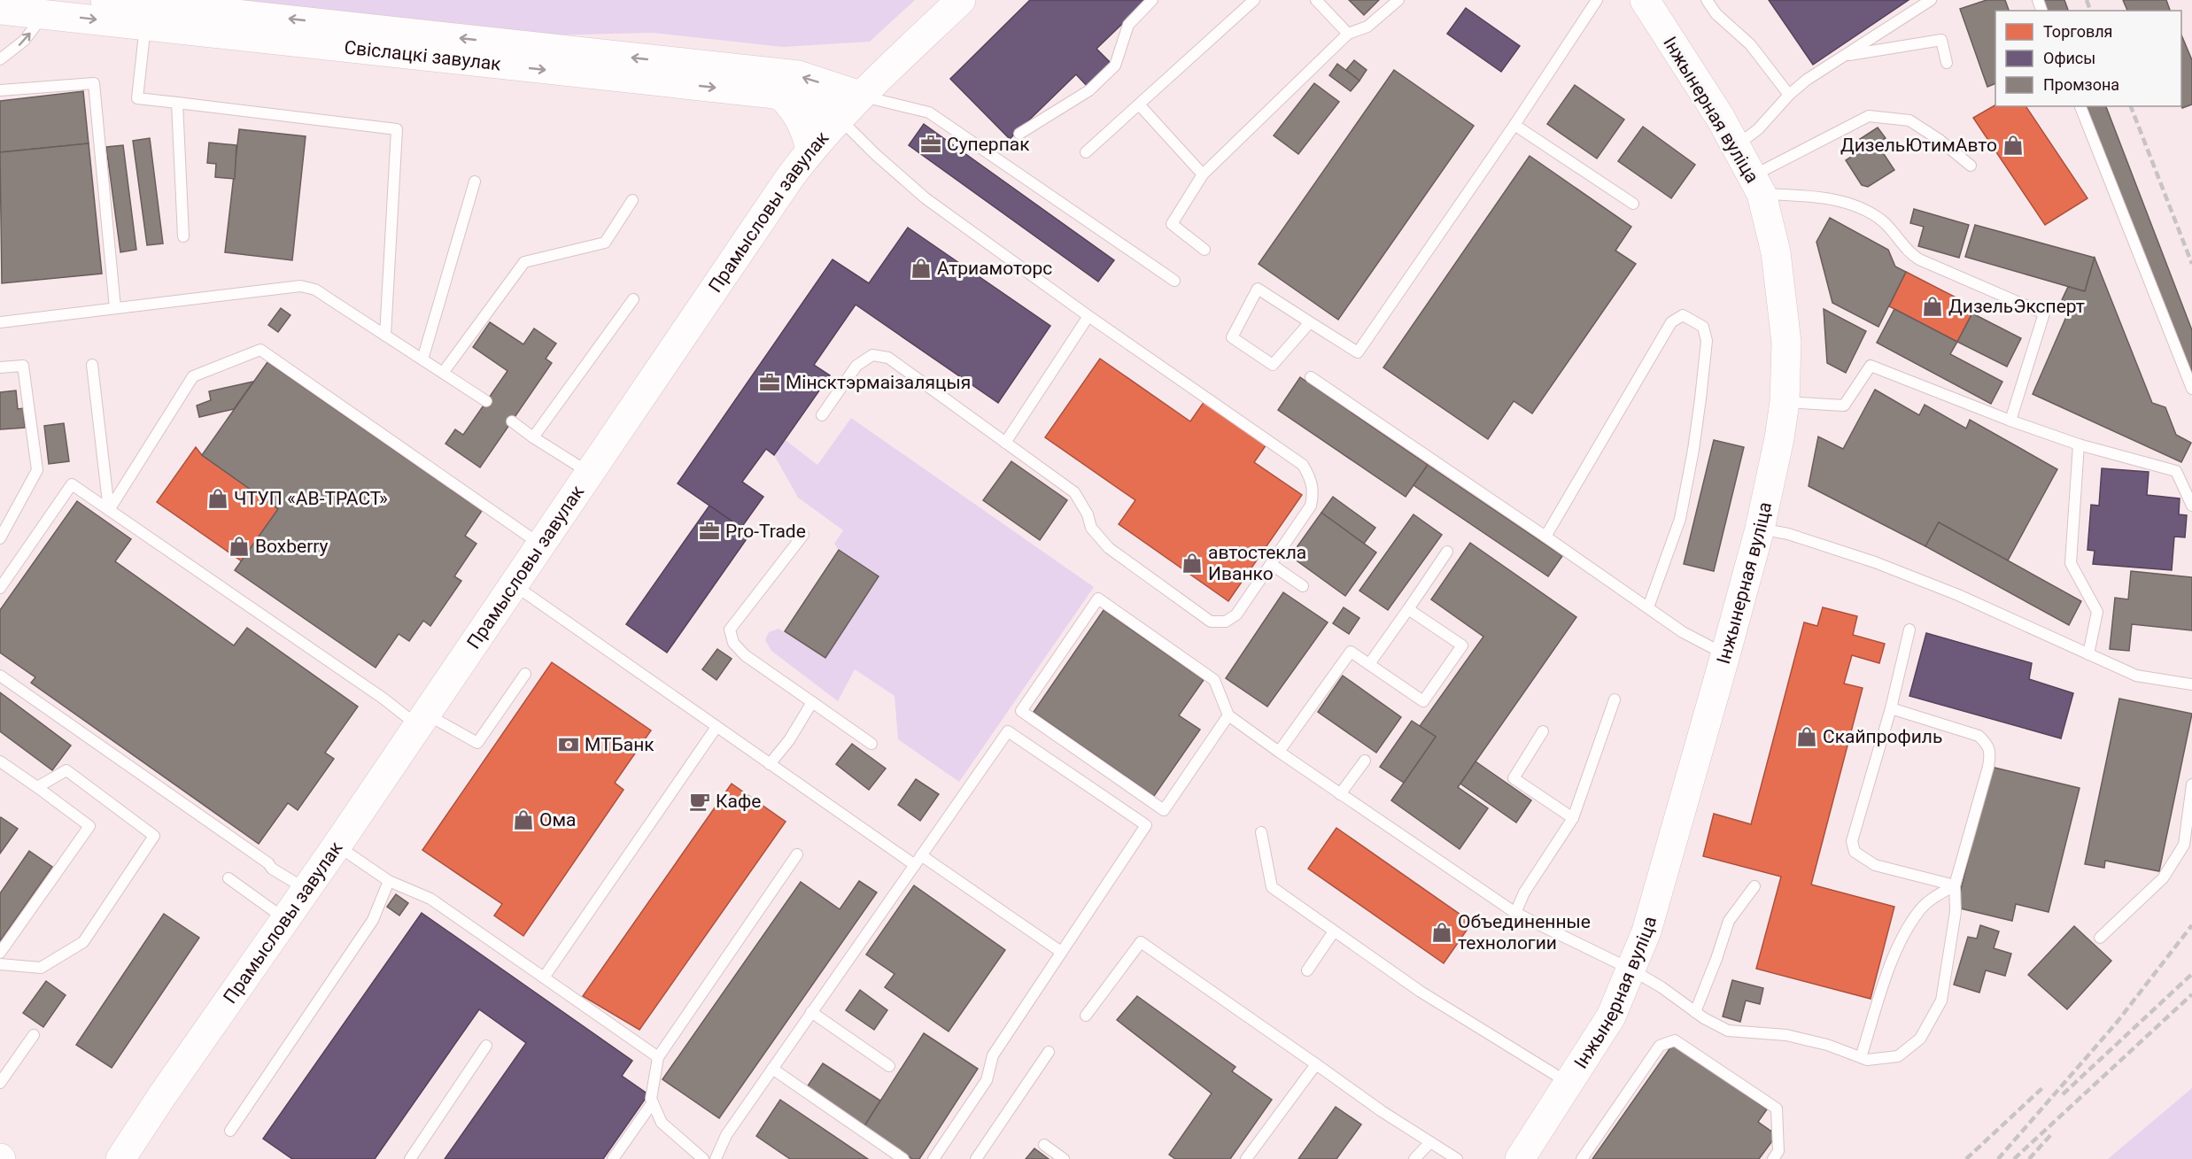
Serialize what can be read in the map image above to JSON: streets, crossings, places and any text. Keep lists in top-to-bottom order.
{
  "streets": {
    "street": ["Свіслацкі завулак", "Інжынерная вуліца", "Прамысловы завулак"]
  },
  "crossings": [
    ["Свіслацкі завулак", "Прамысловы завулак"]
  ],
  "places": {
    "office": ["Суперпак", "Мінсктэрмаізаляцыя", "Pro-Trade"],
    "shop": [
      "ДизельЮтимАвто",
      "Атриамоторс",
      "ДизельЭксперт",
      "ЧТУП «АВ-ТРАСТ»",
      "Boxberry",
      "автостекла Иванко",
      "Скайпрофиль",
      "Ома",
      "Объединенные технологии"
    ],
    "bank": ["МТБанк"],
    "cafe": ["Кафе"]
  },
  "legend": ["Торговля", "Офисы", "Промзона"]
}
